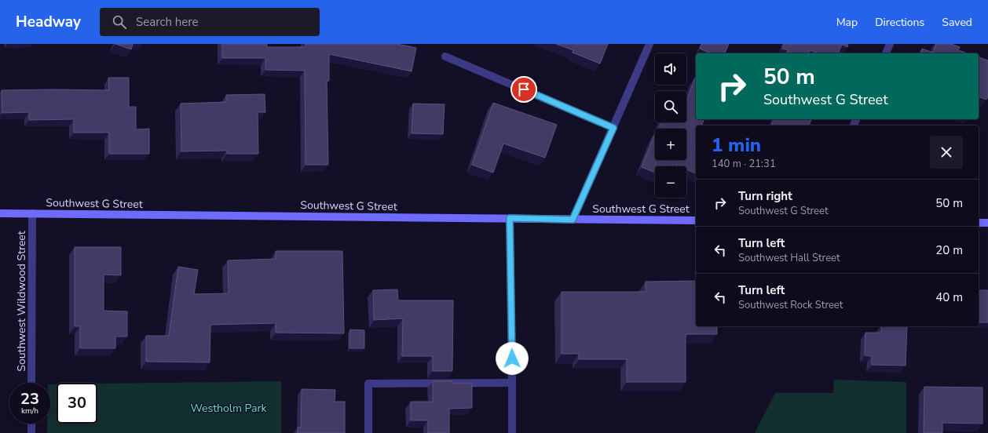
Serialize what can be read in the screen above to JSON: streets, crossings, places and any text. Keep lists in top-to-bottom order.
{
  "streets": {
    "main road": ["Southwest G Street"],
    "street": ["Southwest Wildwood Street"]
  },
  "crossings": [
    ["Southwest G Street", "Southwest Wildwood Street"]
  ],
  "parks": ["Westholm Park"],
  "page": {
    "header": "Headway",
    "search": "Search here",
    "nav": ["Map", "Directions", "Saved"],
    "map_buttons": ["+", "−"],
    "turn": ["50 m", "Southwest G Street"],
    "heading": ["1 min", "140 m · 21:31"],
    "list": [
      {
        "name": "Turn right",
        "note": "Southwest G Street",
        "value": "50 m"
      },
      {
        "name": "Turn left",
        "note": "Southwest Hall Street",
        "value": "20 m"
      },
      {
        "name": "Turn left",
        "note": "Southwest Rock Street",
        "value": "40 m"
      }
    ],
    "speed": "23 km/h",
    "limit": "30"
  }
}
